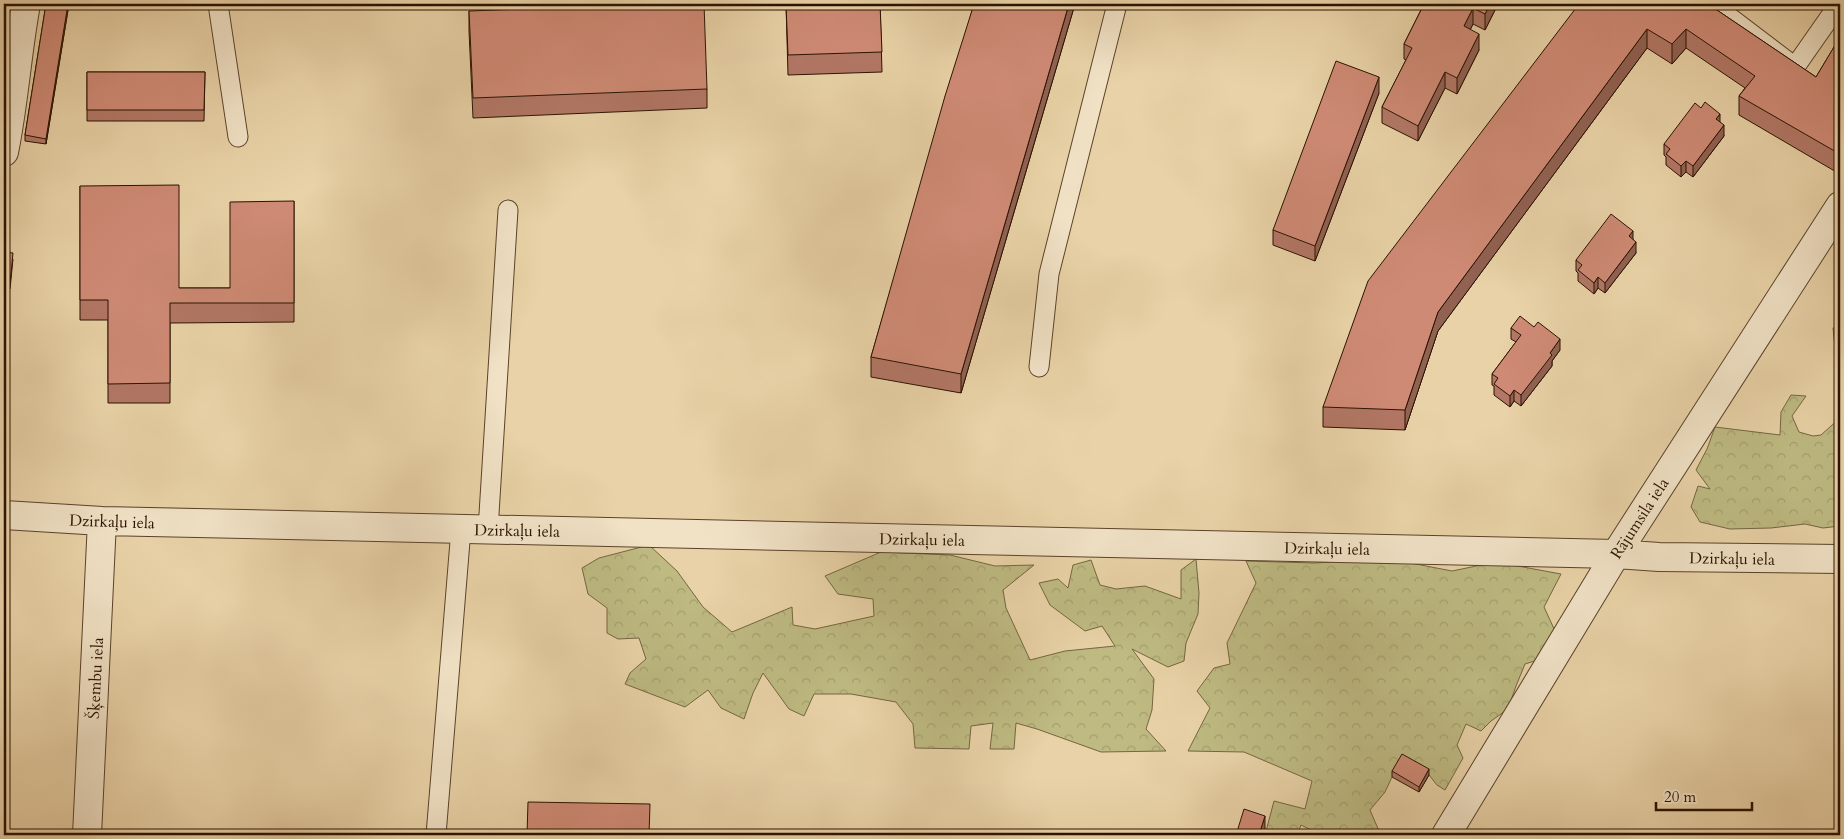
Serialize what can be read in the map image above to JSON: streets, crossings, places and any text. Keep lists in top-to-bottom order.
{
  "streets": {
    "street": ["Rājumsila iela", "Dzirkaļu iela", "Šķembu iela"]
  },
  "crossings": [
    ["Rājumsila iela", "Dzirkaļu iela"],
    ["Dzirkaļu iela", "Šķembu iela"]
  ],
  "scale_bar": "20 m"
}
